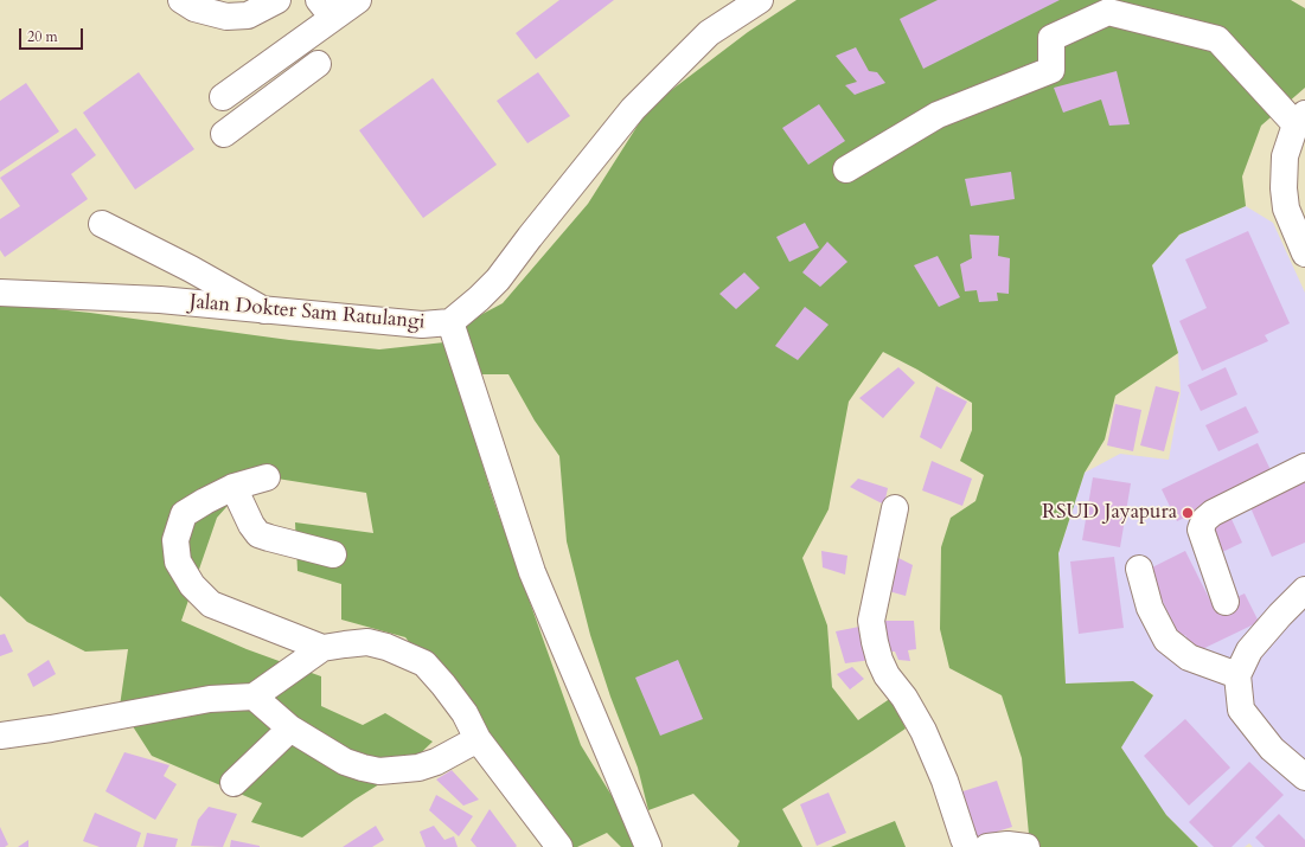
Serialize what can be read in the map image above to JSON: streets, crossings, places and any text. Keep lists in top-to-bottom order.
{
  "streets": {
    "street": ["Jalan Dokter Sam Ratulangi"]
  },
  "places": ["RSUD Jayapura"],
  "scale_bar": "20 m"
}
